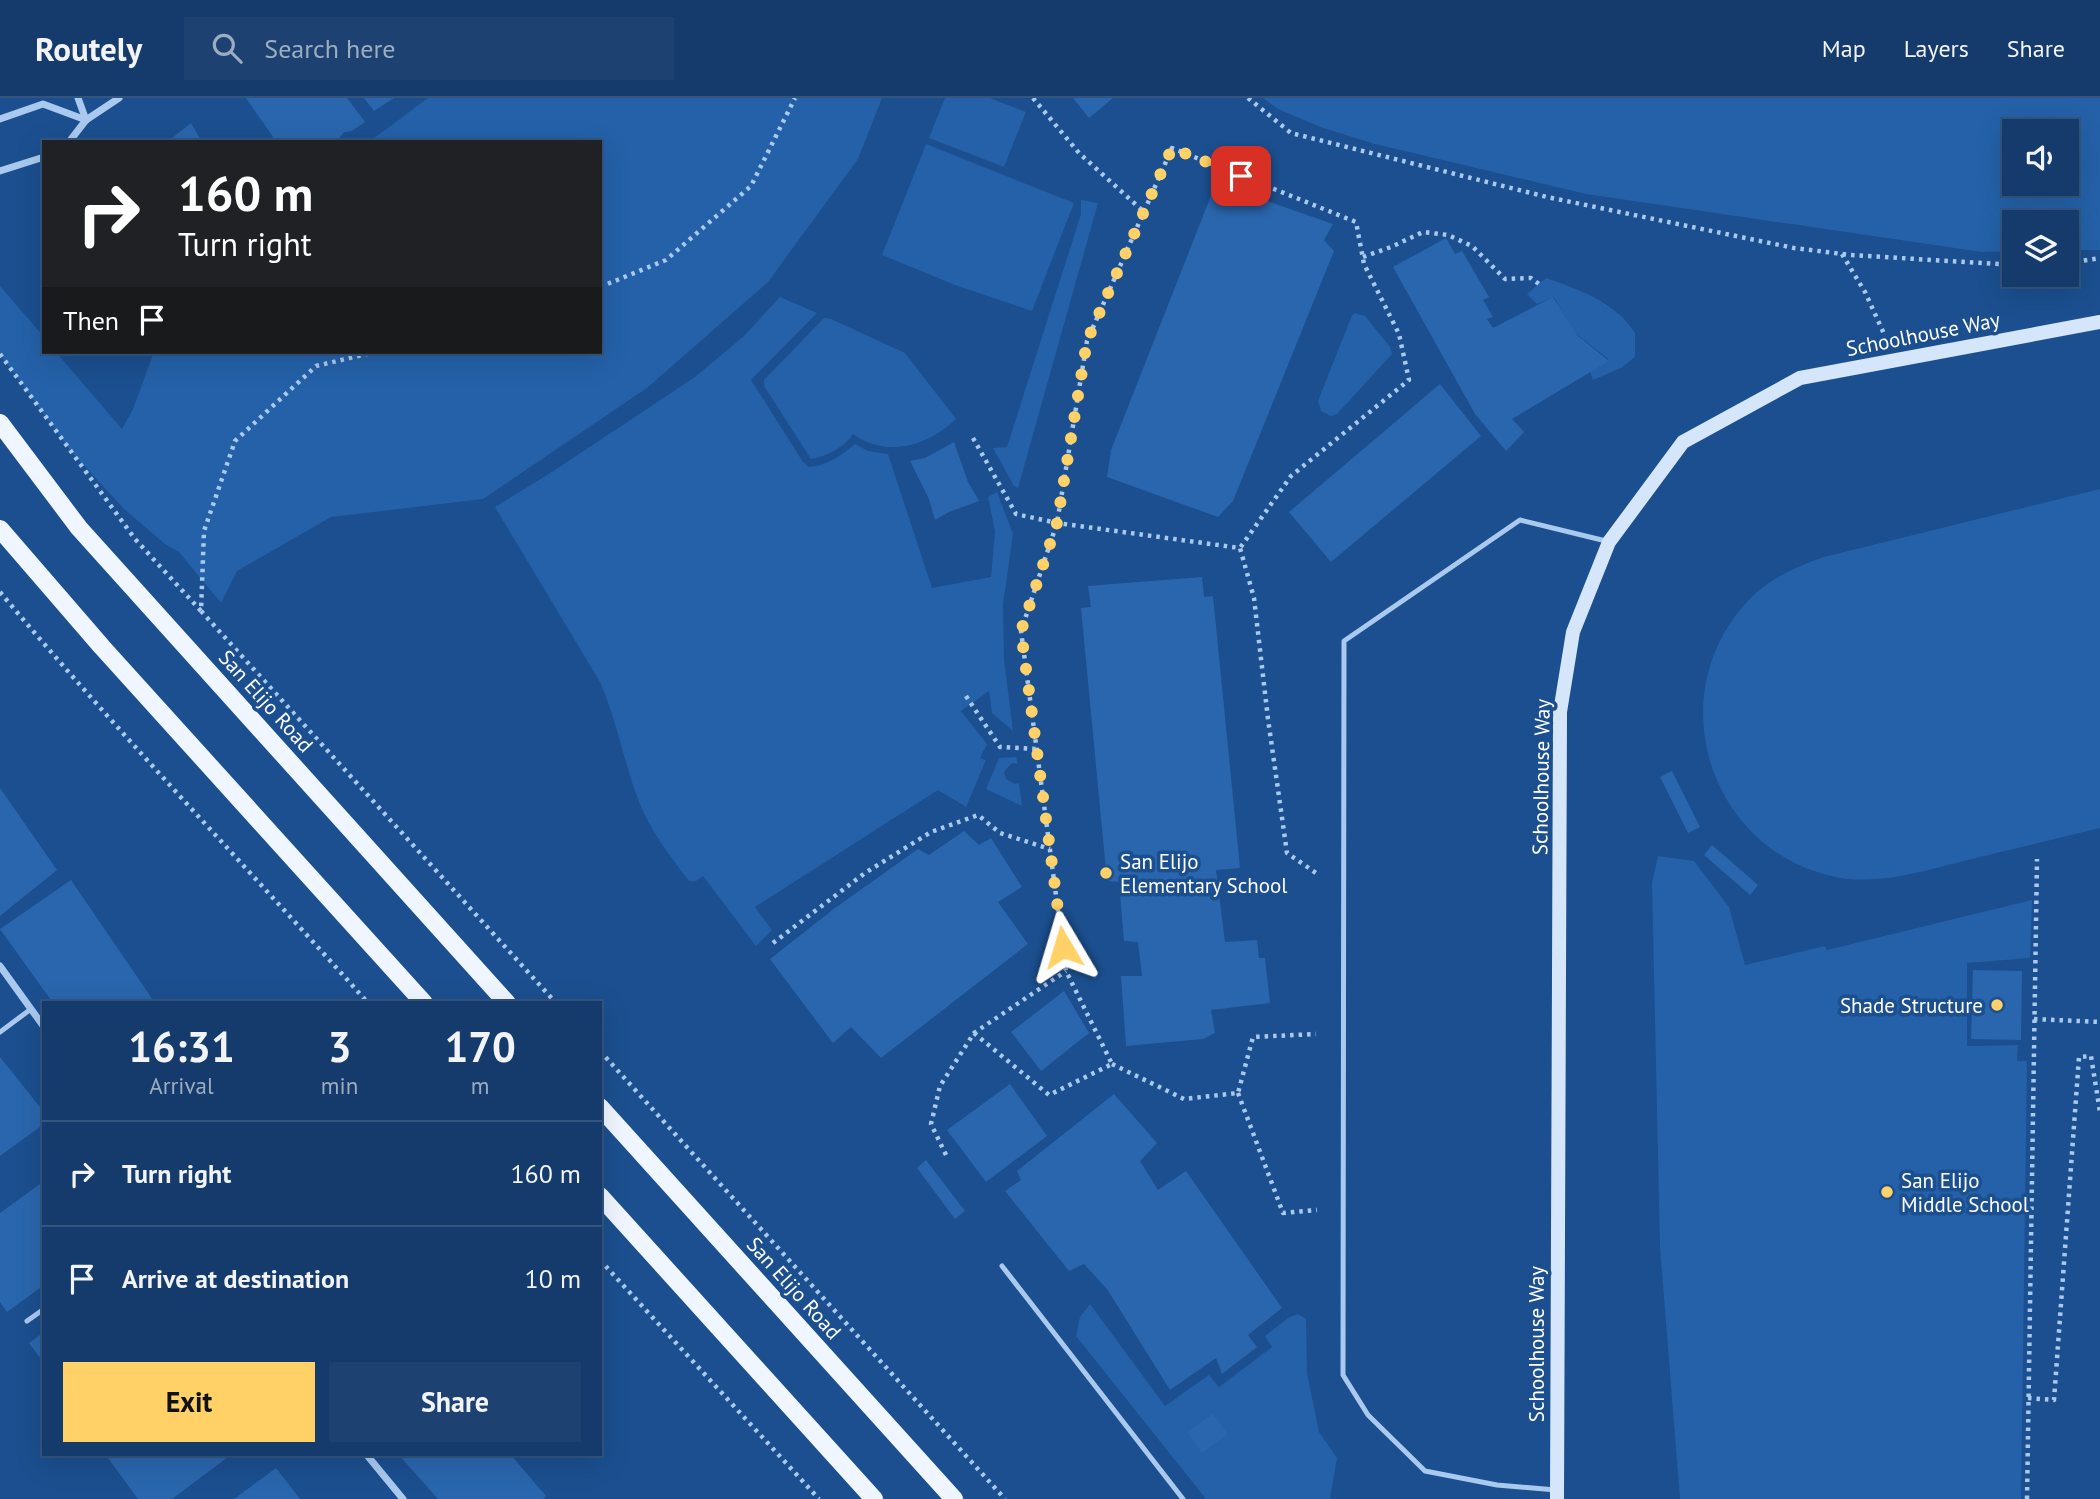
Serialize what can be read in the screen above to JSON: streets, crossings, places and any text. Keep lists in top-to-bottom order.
{
  "streets": {
    "main road": ["San Elijo Road"],
    "street": ["Schoolhouse Way"]
  },
  "places": ["San Elijo Elementary School", "Shade Structure", "San Elijo Middle School"],
  "page": {
    "header": "Routely",
    "search": "Search here",
    "nav": ["Map", "Layers", "Share"],
    "turn": ["160 m", "Turn right"],
    "then": "Then",
    "eta": [
      "16:31",
      "Arrival",
      "3",
      "min",
      "170",
      "m"
    ],
    "list": [
      {
        "name": "Turn right",
        "value": "160 m"
      },
      {
        "name": "Arrive at destination",
        "value": "10 m"
      }
    ],
    "buttons": ["Exit", "Share"]
  }
}
